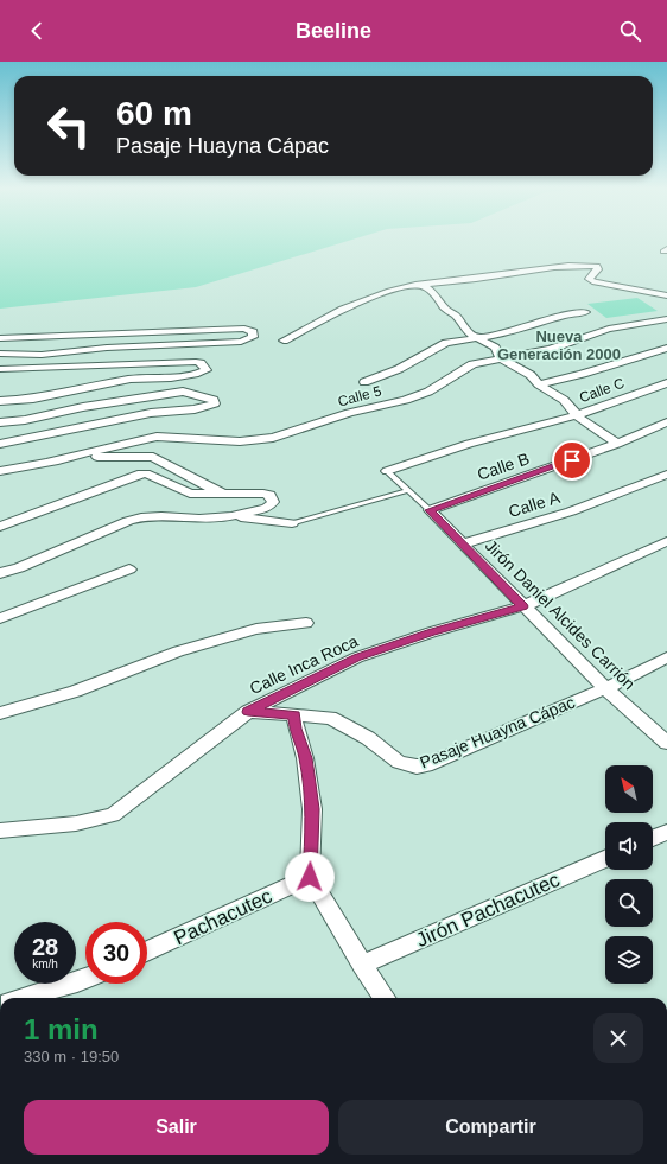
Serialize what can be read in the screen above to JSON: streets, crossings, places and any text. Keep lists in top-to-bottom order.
{
  "streets": {
    "street": [
      "Calle C",
      "Calle 5",
      "Calle B",
      "Calle A",
      "Jirón Daniel Alcides Carrión",
      "Calle Inca Roca",
      "Pasaje Huayna Cápac",
      "Jirón Pachacutec",
      "Pachacutec"
    ]
  },
  "crossings": [
    ["Calle B", "Jirón Daniel Alcides Carrión"],
    ["Calle A", "Jirón Daniel Alcides Carrión"],
    ["Jirón Daniel Alcides Carrión", "Calle Inca Roca"],
    ["Jirón Daniel Alcides Carrión", "Pasaje Huayna Cápac"],
    ["Calle Inca Roca", "Pasaje Huayna Cápac"]
  ],
  "districts": ["Nueva Generación 2000"],
  "north": "top left",
  "page": {
    "header": "Beeline",
    "turn": ["60 m", "Pasaje Huayna Cápac"],
    "speed": "28 km/h",
    "limit": "30",
    "heading": ["1 min", "330 m · 19:50"],
    "buttons": ["Salir", "Compartir"]
  }
}
